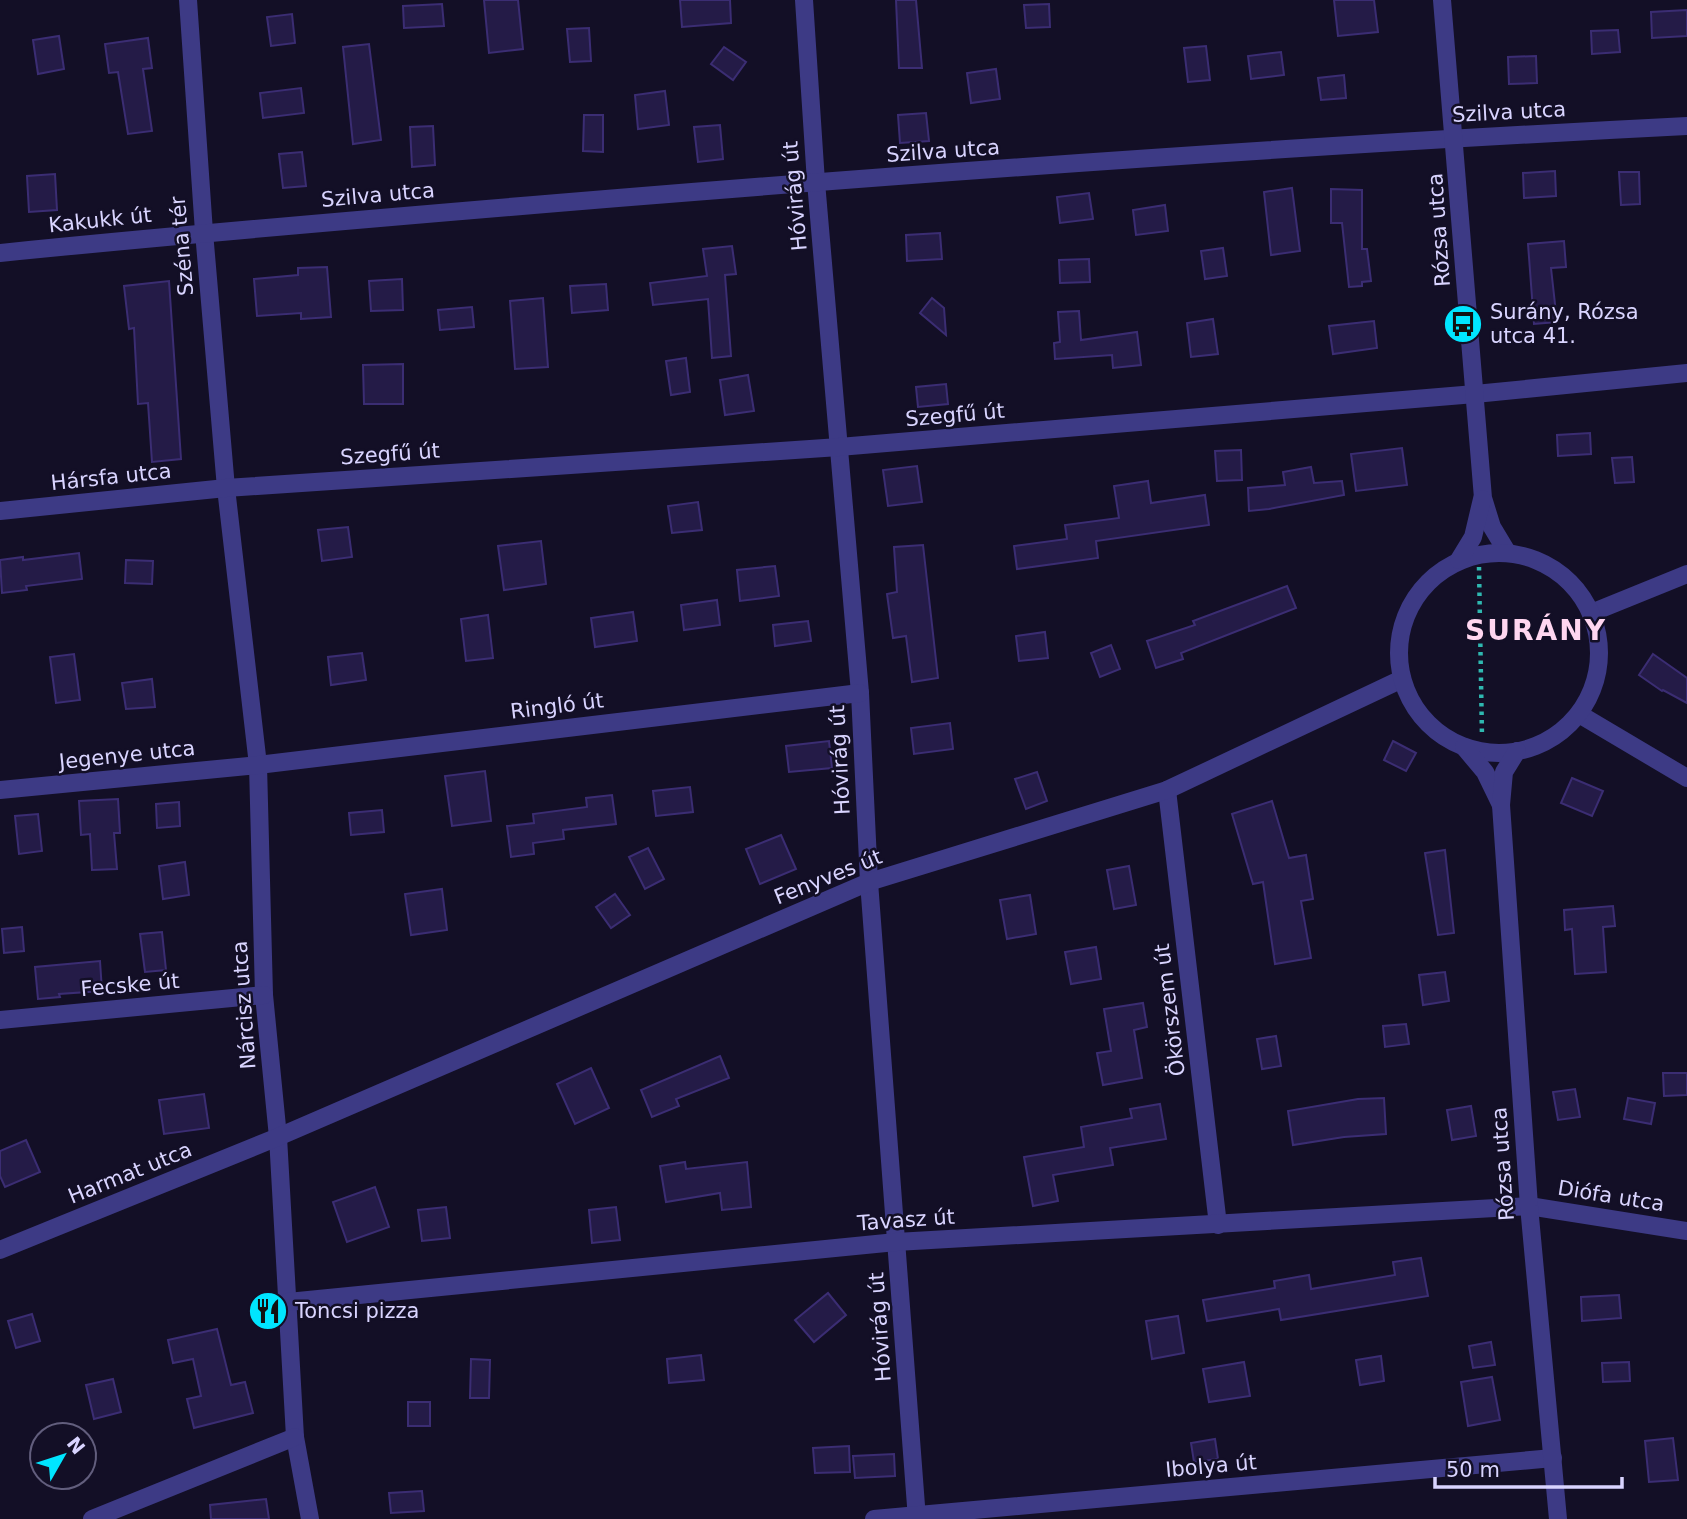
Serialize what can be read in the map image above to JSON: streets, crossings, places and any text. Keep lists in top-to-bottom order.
{
  "streets": {
    "street": [
      "Szilva utca",
      "Hóvirág út",
      "Kakukk út",
      "Rózsa utca",
      "Széna tér",
      "Szegfű út",
      "Hársfa utca",
      "Ringló út",
      "Jegenye utca",
      "Fenyves út",
      "Fecske út",
      "Nárcisz utca",
      "Ökörszem út",
      "Harmat utca",
      "Diófa utca",
      "Tavasz út",
      "Ibolya út"
    ]
  },
  "crossings": [
    ["Szilva utca", "Hóvirág út"],
    ["Szilva utca", "Kakukk út"],
    ["Szilva utca", "Rózsa utca"],
    ["Szilva utca", "Széna tér"],
    ["Hóvirág út", "Szegfű út"],
    ["Hóvirág út", "Ringló út"],
    ["Hóvirág út", "Fenyves út"],
    ["Hóvirág út", "Tavasz út"],
    ["Hóvirág út", "Ibolya út"],
    ["Kakukk út", "Széna tér"],
    ["Rózsa utca", "Szegfű út"],
    ["Rózsa utca", "Diófa utca"],
    ["Rózsa utca", "Tavasz út"],
    ["Rózsa utca", "Ibolya út"],
    ["Széna tér", "Szegfű út"],
    ["Széna tér", "Hársfa utca"],
    ["Széna tér", "Nárcisz utca"],
    ["Szegfű út", "Hársfa utca"],
    ["Szegfű út", "Nárcisz utca"],
    ["Hársfa utca", "Nárcisz utca"],
    ["Ringló út", "Jegenye utca"],
    ["Ringló út", "Nárcisz utca"],
    ["Jegenye utca", "Nárcisz utca"],
    ["Fenyves út", "Nárcisz utca"],
    ["Fenyves út", "Ökörszem út"],
    ["Fenyves út", "Harmat utca"],
    ["Fecske út", "Nárcisz utca"],
    ["Nárcisz utca", "Harmat utca"],
    ["Nárcisz utca", "Tavasz út"],
    ["Ökörszem út", "Tavasz út"],
    ["Diófa utca", "Tavasz út"]
  ],
  "districts": ["SURÁNY"],
  "places": {
    "bus stop": ["Surány, Rózsa utca 41."],
    "restaurant": ["Toncsi pizza"]
  },
  "scale_bar": "50 m",
  "north": "top right"
}
